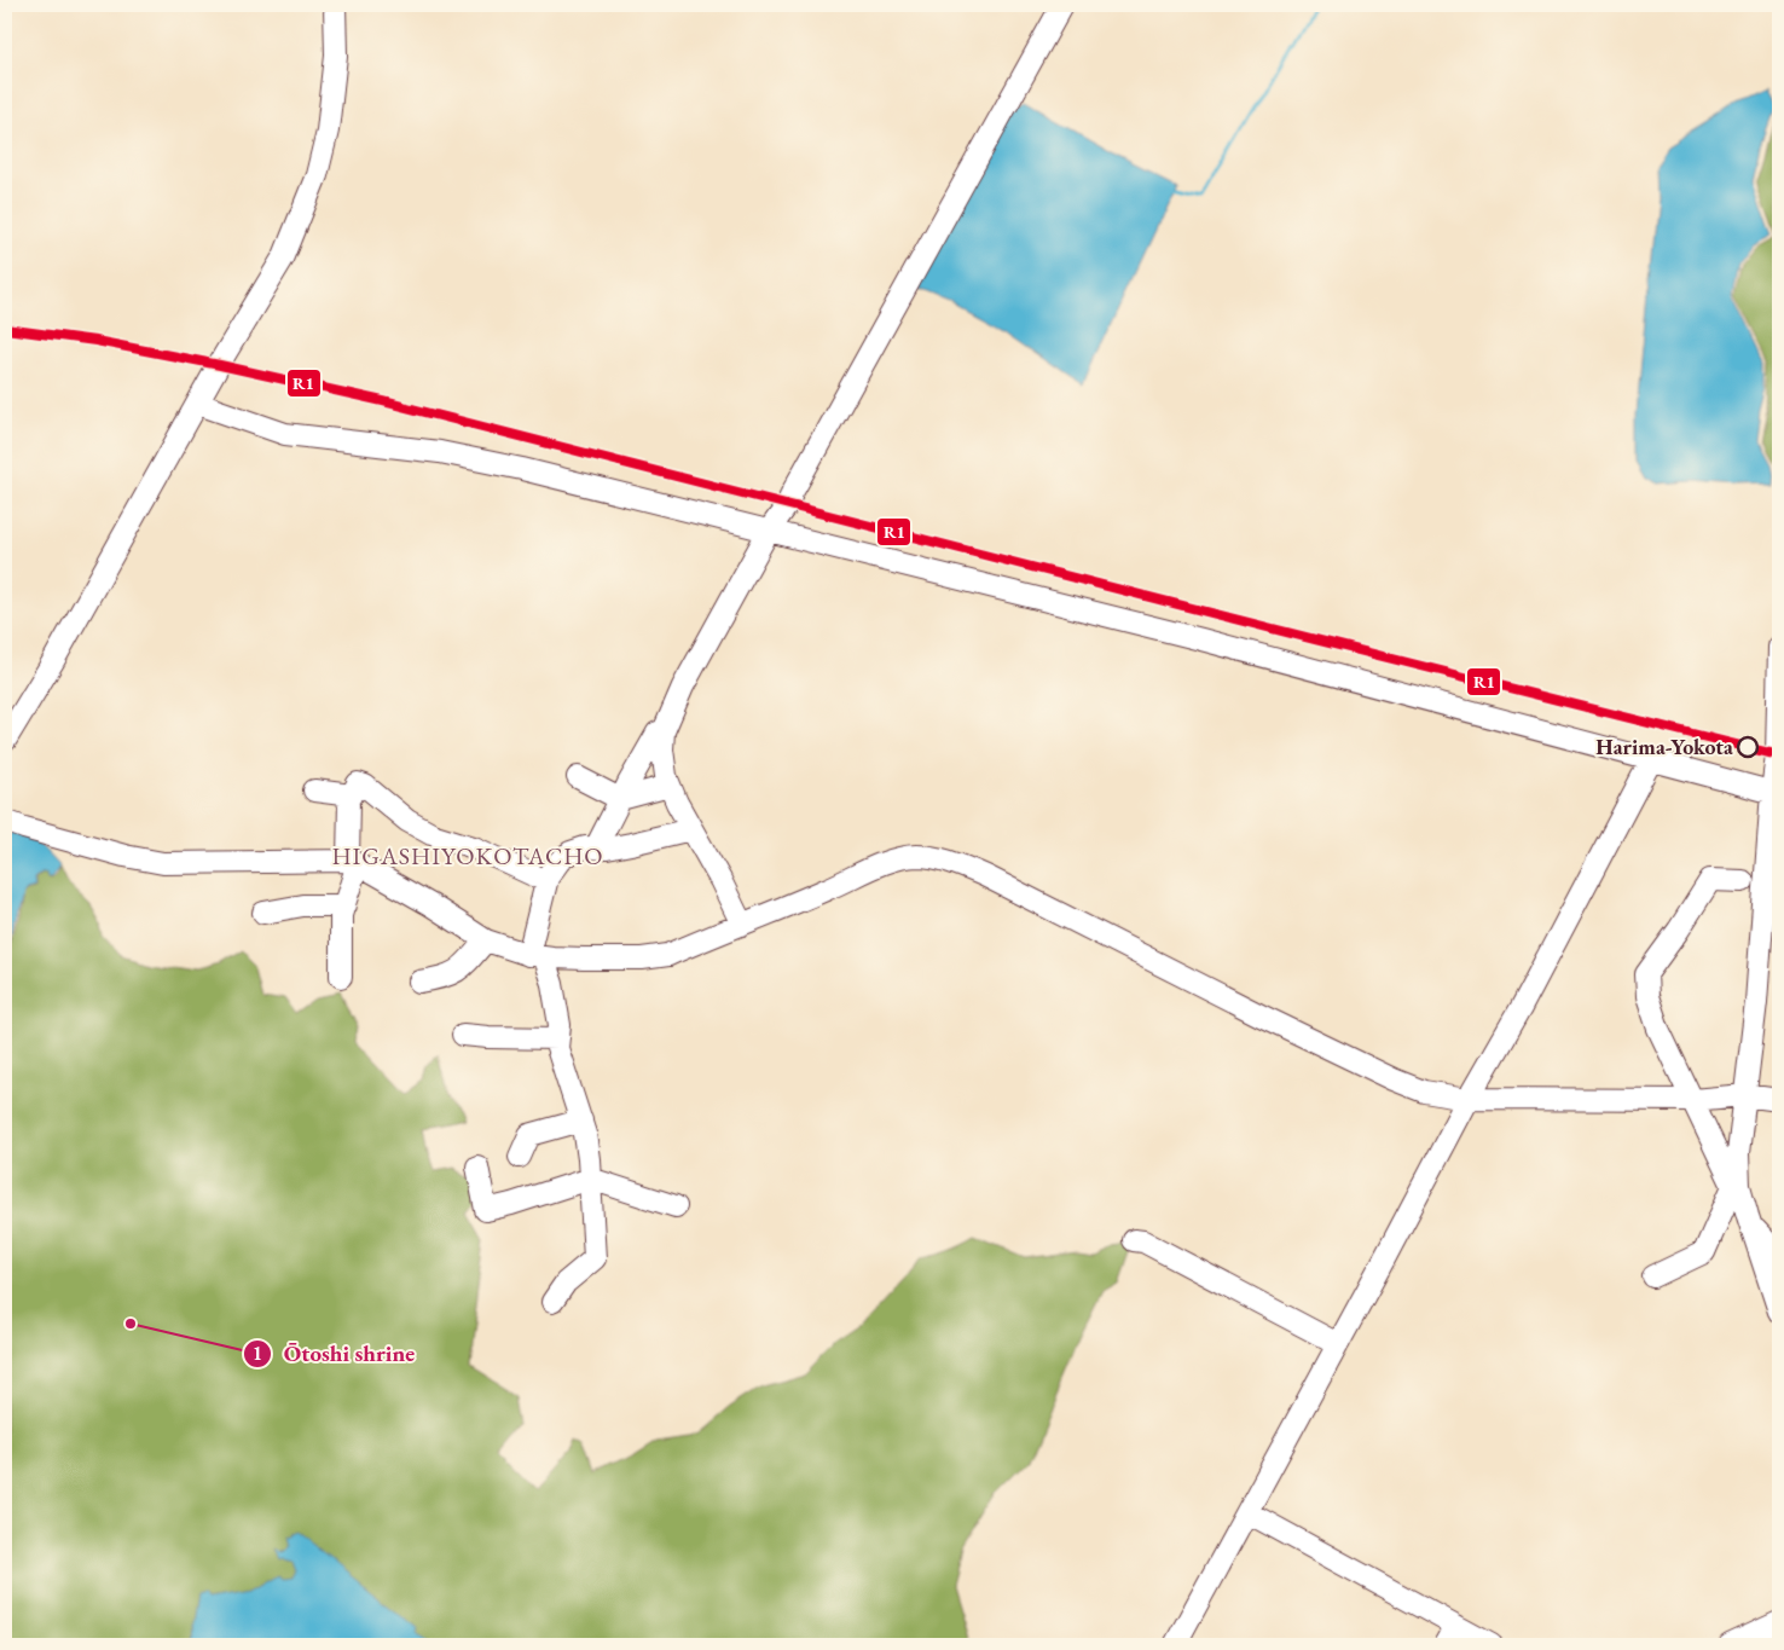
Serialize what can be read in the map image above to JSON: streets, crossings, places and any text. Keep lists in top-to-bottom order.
{
  "districts": ["HIGASHIYOKOTACHO"],
  "places": ["Harima-Yokota", "Ōtoshi shrine"],
  "lines": ["transit line R1"]
}
